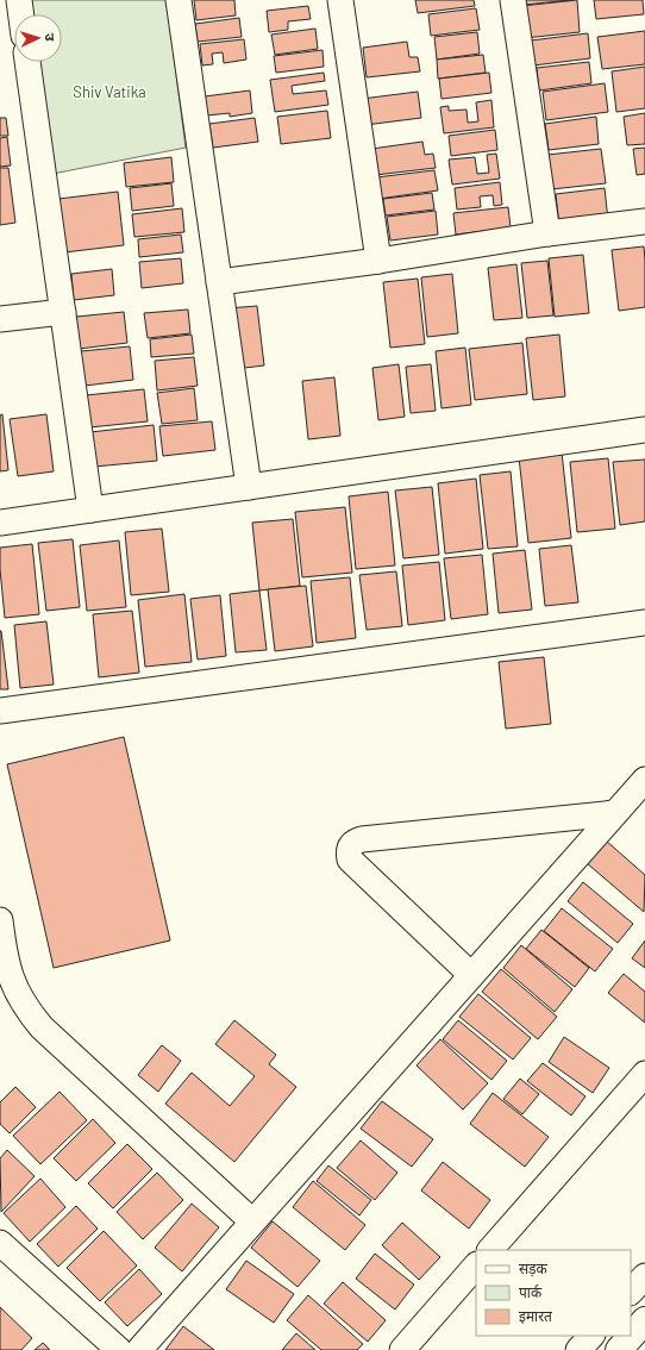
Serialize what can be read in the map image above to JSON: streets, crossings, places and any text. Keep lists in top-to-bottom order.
{
  "parks": ["Shiv Vatika"],
  "legend": ["सड़क", "पार्क", "इमारत"],
  "north": "right"
}
